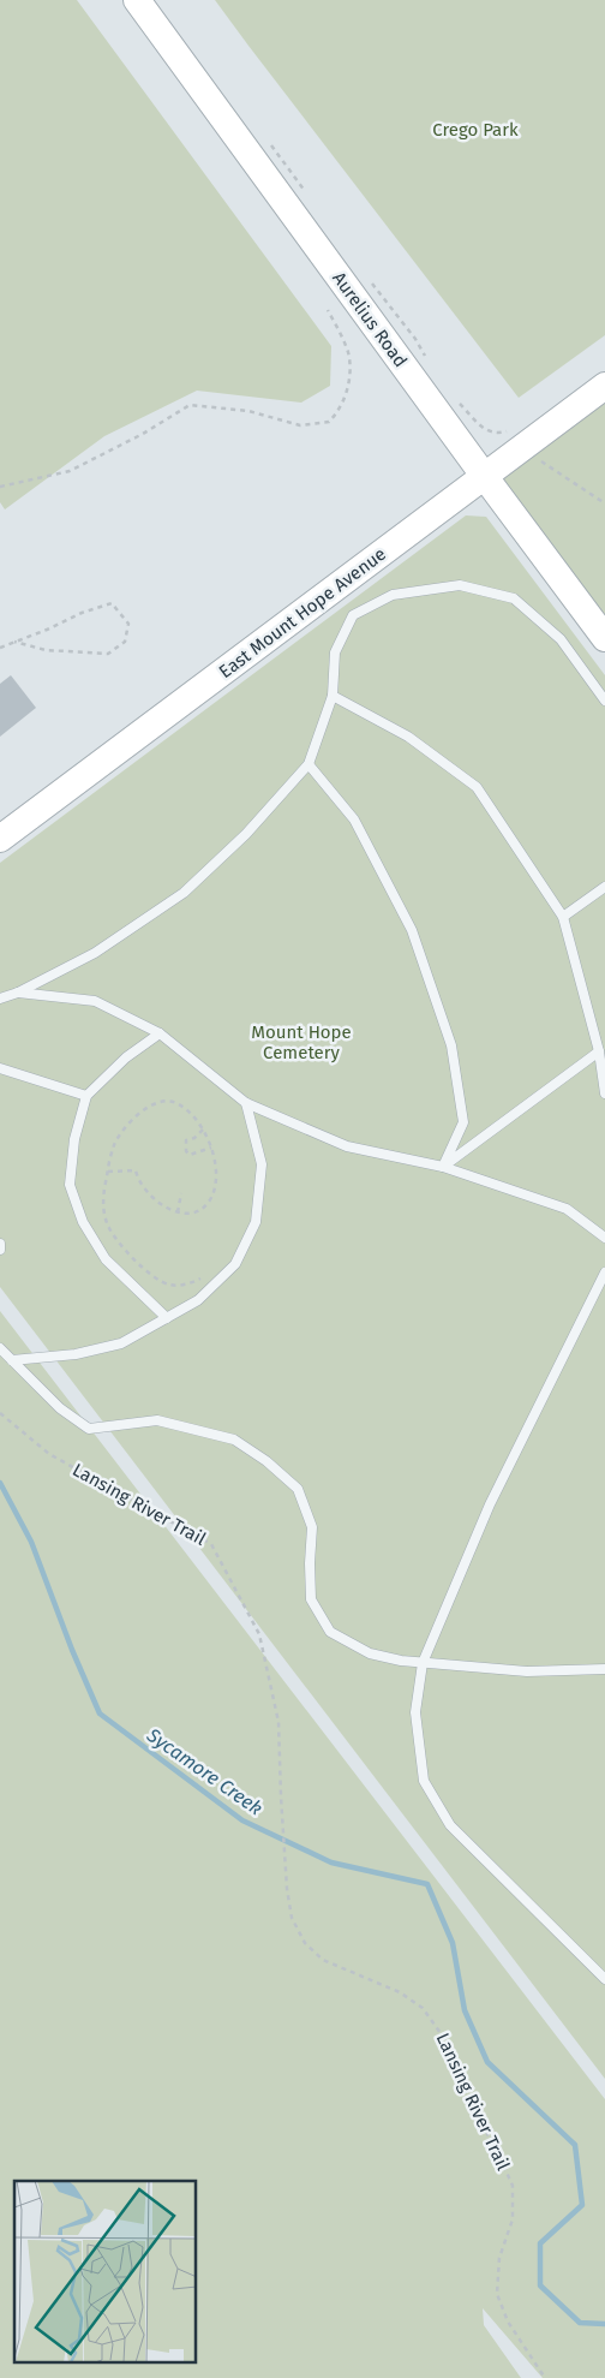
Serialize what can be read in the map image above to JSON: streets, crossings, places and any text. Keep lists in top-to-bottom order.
{
  "streets": {
    "street": ["Aurelius Road", "East Mount Hope Avenue"],
    "path": ["Lansing River Trail"]
  },
  "crossings": [
    ["Aurelius Road", "East Mount Hope Avenue"]
  ],
  "water": ["Sycamore Creek"],
  "parks": ["Crego Park", "Mount Hope Cemetery"]
}
